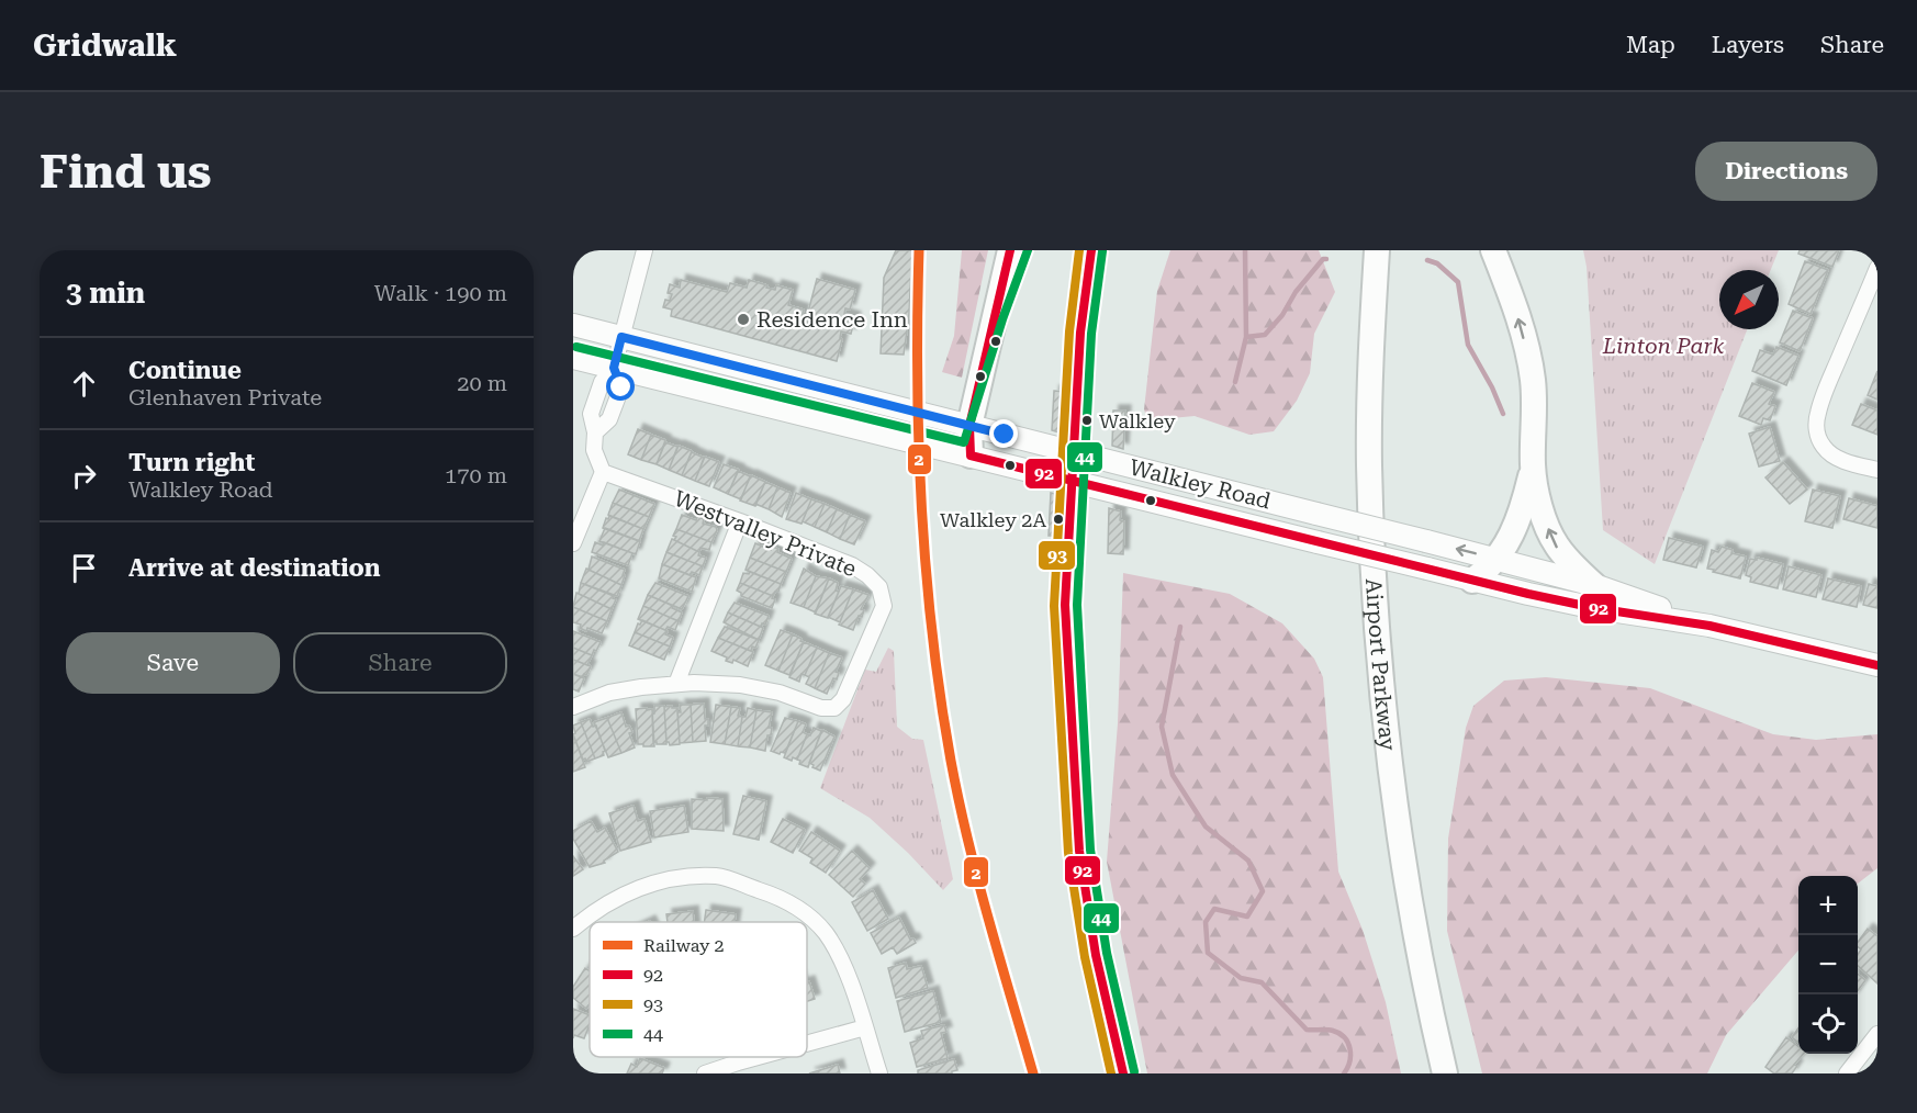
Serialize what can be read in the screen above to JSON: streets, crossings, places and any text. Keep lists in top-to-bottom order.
{
  "streets": {
    "highway": ["Airport Parkway"],
    "main road": ["Walkley Road"],
    "street": ["Westvalley Private"]
  },
  "parks": ["Linton Park"],
  "places": ["Residence Inn", "Walkley", "Walkley 2A"],
  "lines": [
    "rail line 2",
    "transit line 92",
    "transit line 93",
    "transit line 44"
  ],
  "legend": [
    "Railway 2",
    "92",
    "93",
    "44"
  ],
  "north": "bottom left",
  "page": {
    "header": "Gridwalk",
    "nav": ["Map", "Layers", "Share"],
    "buttons": [
      "Directions",
      ["Save", "Share"]
    ],
    "title": "Find us",
    "heading": ["3 min", "Walk · 190 m"],
    "list": [
      ["Continue", "Glenhaven Private", "20 m"],
      ["Turn right", "Walkley Road", "170 m"],
      "Arrive at destination"
    ],
    "map_buttons": ["+", "−"]
  }
}
